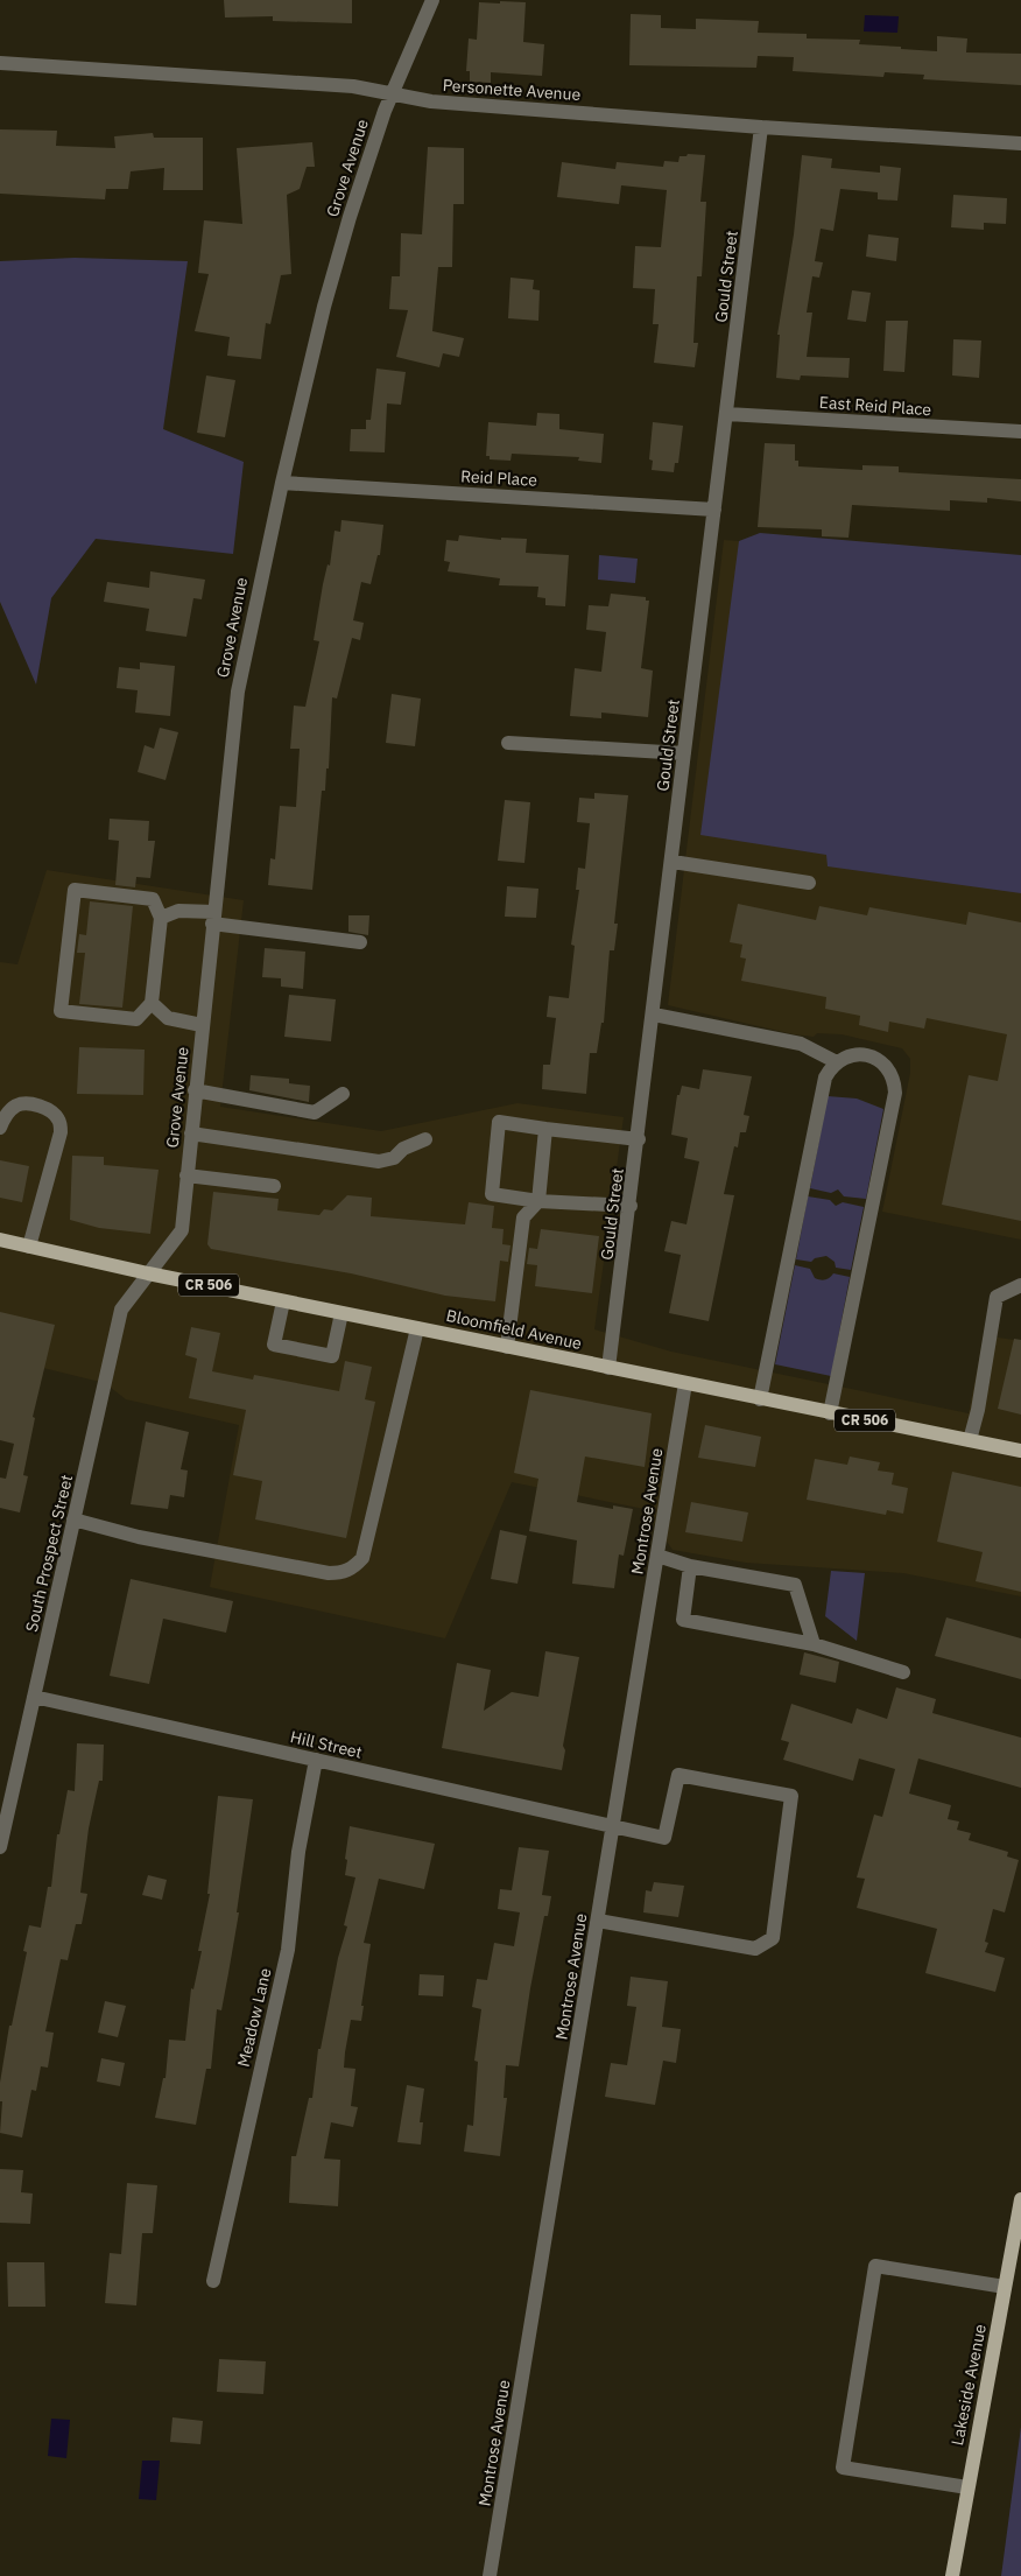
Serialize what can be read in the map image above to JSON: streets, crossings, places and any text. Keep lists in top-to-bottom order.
{
  "streets": {
    "main road": ["CR 506", "Bloomfield Avenue", "Lakeside Avenue"],
    "street": [
      "Personette Avenue",
      "Grove Avenue",
      "Gould Street",
      "East Reid Place",
      "Reid Place",
      "Montrose Avenue",
      "South Prospect Street",
      "Hill Street",
      "Meadow Lane"
    ]
  },
  "crossings": [
    ["Personette Avenue", "Grove Avenue"],
    ["Personette Avenue", "Gould Street"],
    ["Grove Avenue", "Reid Place"],
    ["Grove Avenue", "Bloomfield Avenue"],
    ["Grove Avenue", "South Prospect Street"],
    ["Gould Street", "East Reid Place"],
    ["Gould Street", "Reid Place"],
    ["Gould Street", "Bloomfield Avenue"],
    ["Bloomfield Avenue", "Montrose Avenue"],
    ["Bloomfield Avenue", "South Prospect Street"],
    ["Montrose Avenue", "Hill Street"],
    ["South Prospect Street", "Hill Street"],
    ["Hill Street", "Meadow Lane"]
  ]
}
